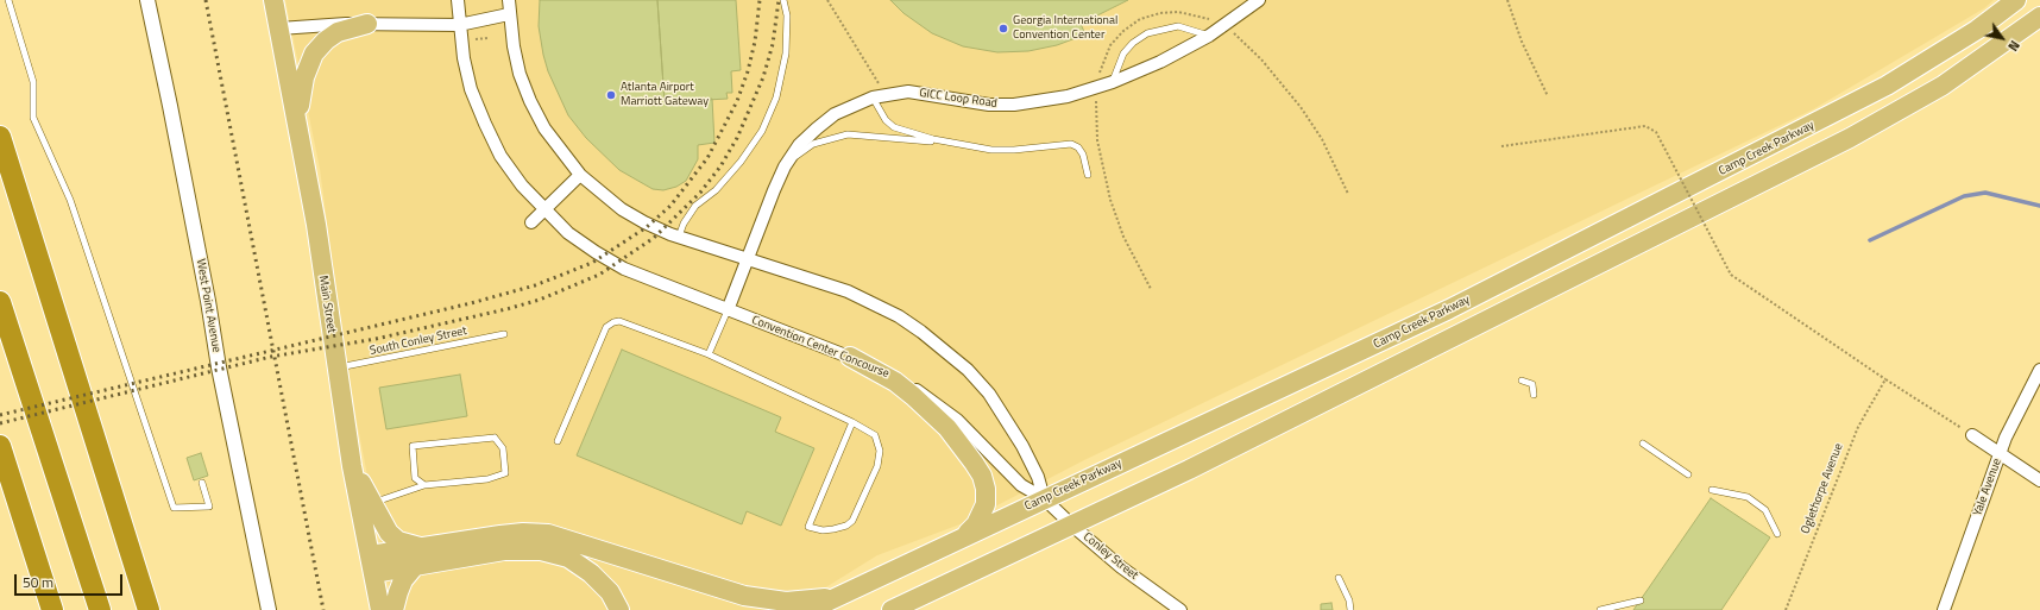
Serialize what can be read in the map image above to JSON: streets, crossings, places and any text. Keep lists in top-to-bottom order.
{
  "streets": {
    "main road": ["Camp Creek Parkway", "Main Street"],
    "street": [
      "GICC Loop Road",
      "West Point Avenue",
      "Convention Center Concourse",
      "Yale Avenue",
      "Conley Street"
    ],
    "lane": ["South Conley Street"],
    "path": ["Oglethorpe Avenue"]
  },
  "crossings": [
    ["GICC Loop Road", "Convention Center Concourse"],
    ["Camp Creek Parkway", "Convention Center Concourse"],
    ["Camp Creek Parkway", "Conley Street"],
    ["Main Street", "South Conley Street"],
    ["Convention Center Concourse", "Conley Street"]
  ],
  "places": ["Georgia International Convention Center", "Atlanta Airport Marriott Gateway"],
  "scale_bar": "50 m",
  "north": "bottom right"
}
